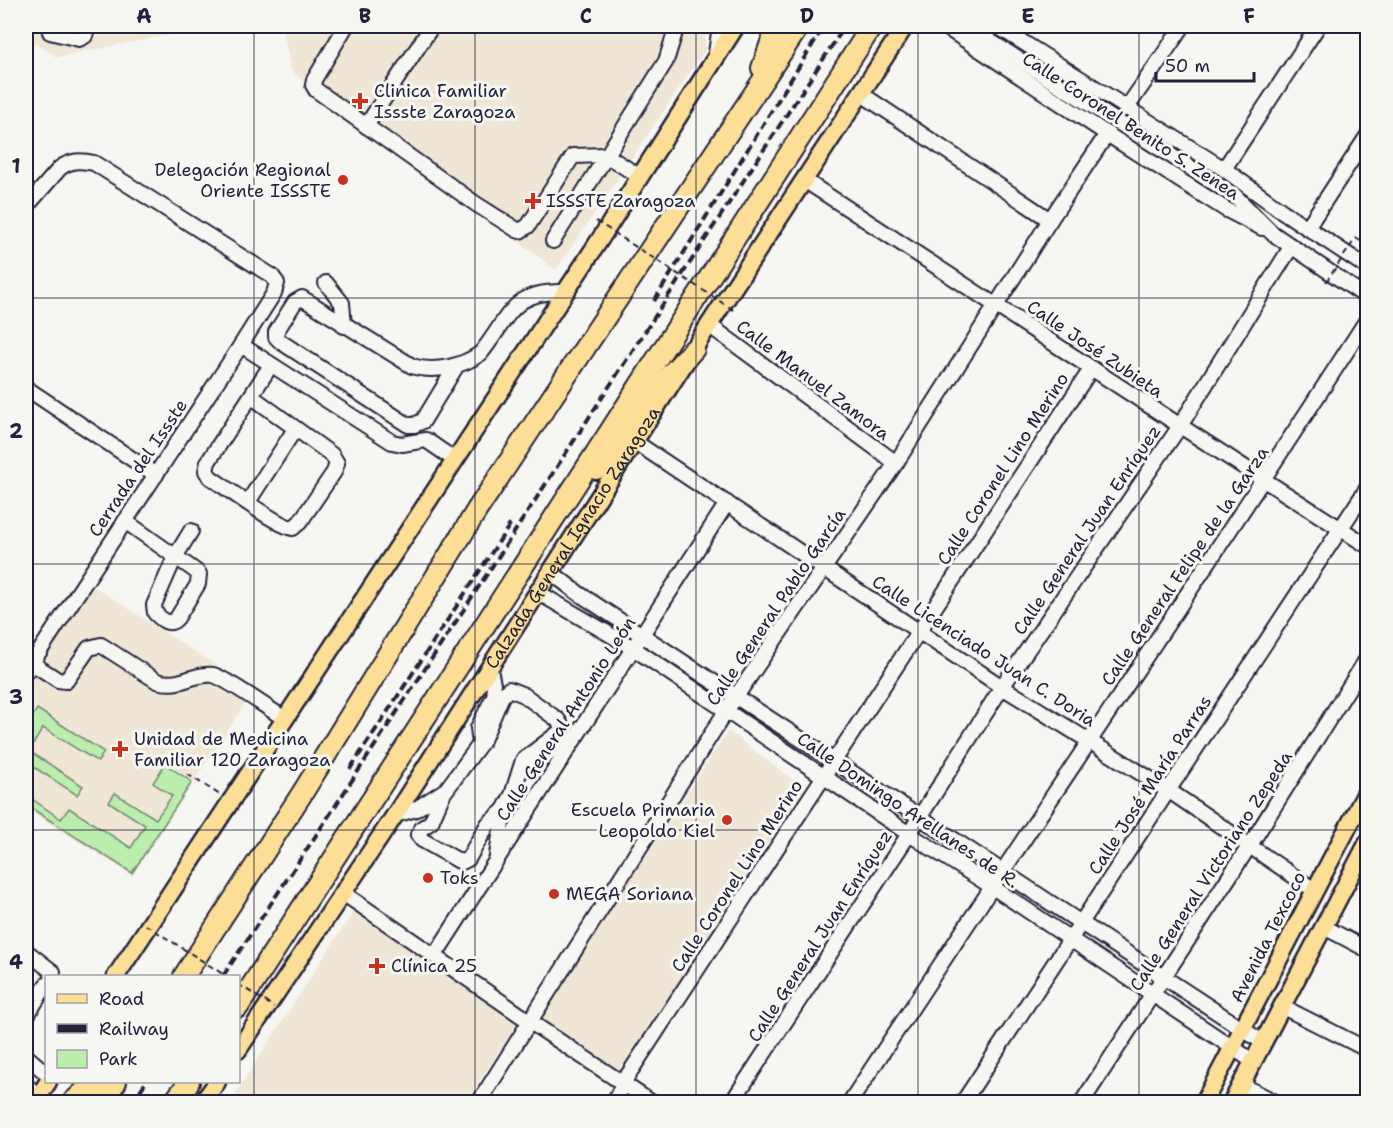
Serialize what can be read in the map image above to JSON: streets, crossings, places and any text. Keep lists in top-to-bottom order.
{
  "streets": {
    "highway": ["Calzada General Ignacio Zaragoza"],
    "main road": ["Avenida Texcoco"],
    "street": [
      "Calle Coronel Benito S. Zenea",
      "Calle José Zubieta",
      "Calle Manuel Zamora",
      "Cerrada del Issste",
      "Calle Coronel Lino Merino",
      "Calle General Juan Enríquez",
      "Calle General Felipe de la Garza",
      "Calle General Pablo García",
      "Calle Licenciado Juan C. Doria",
      "Calle General Antonio León",
      "Calle José María Parras",
      "Calle Domingo Arellanes de R.",
      "Calle General Victoriano Zepeda"
    ]
  },
  "crossings": [
    ["Calle Coronel Benito S. Zenea", "Calle General Juan Enríquez"],
    ["Calle Coronel Benito S. Zenea", "Calle General Pablo García"],
    ["Calle José Zubieta", "Calle Coronel Lino Merino"],
    ["Calle José Zubieta", "Calle General Juan Enríquez"],
    ["Calle José Zubieta", "Calzada General Ignacio Zaragoza"],
    ["Calle José Zubieta", "Calle General Felipe de la Garza"],
    ["Calle José Zubieta", "Calle General Pablo García"],
    ["Calle José Zubieta", "Calle José María Parras"],
    ["Calle Manuel Zamora", "Calzada General Ignacio Zaragoza"],
    ["Calle Manuel Zamora", "Calle General Pablo García"],
    ["Calle Coronel Lino Merino", "Calle Licenciado Juan C. Doria"],
    ["Calle Coronel Lino Merino", "Calle Domingo Arellanes de R."],
    ["Calle General Juan Enríquez", "Calle Licenciado Juan C. Doria"],
    ["Calle General Juan Enríquez", "Calle Domingo Arellanes de R."],
    ["Calzada General Ignacio Zaragoza", "Calle Licenciado Juan C. Doria"],
    ["Calzada General Ignacio Zaragoza", "Calle Domingo Arellanes de R."],
    ["Calle General Felipe de la Garza", "Calle Licenciado Juan C. Doria"],
    ["Calle General Felipe de la Garza", "Calle Domingo Arellanes de R."],
    ["Calle General Pablo García", "Calle Licenciado Juan C. Doria"],
    ["Calle General Pablo García", "Calle Domingo Arellanes de R."],
    ["Calle Licenciado Juan C. Doria", "Calle General Antonio León"],
    ["Calle Licenciado Juan C. Doria", "Calle José María Parras"],
    ["Calle Licenciado Juan C. Doria", "Calle General Victoriano Zepeda"],
    ["Calle Licenciado Juan C. Doria", "Avenida Texcoco"],
    ["Calle General Antonio León", "Calle Domingo Arellanes de R."],
    ["Calle José María Parras", "Calle Domingo Arellanes de R."],
    ["Calle Domingo Arellanes de R.", "Calle General Victoriano Zepeda"],
    ["Calle Domingo Arellanes de R.", "Avenida Texcoco"]
  ],
  "places": {
    "health": [
      "Clinica Familiar Issste Zaragoza",
      "ISSSTE Zaragoza",
      "Unidad de Medicina Familiar 120 Zaragoza",
      "Clínica 25"
    ],
    "other": [
      "Delegación Regional Oriente ISSSTE",
      "Escuela Primaria Leopoldo Kiel",
      "Toks",
      "MEGA Soriana"
    ]
  },
  "legend": ["Road", "Railway", "Park"],
  "scale_bar": "50 m",
  "grid": {
    "columns": [
      "A",
      "B",
      "C",
      "D",
      "E",
      "F"
    ],
    "rows": [
      "1",
      "2",
      "3",
      "4"
    ]
  }
}
